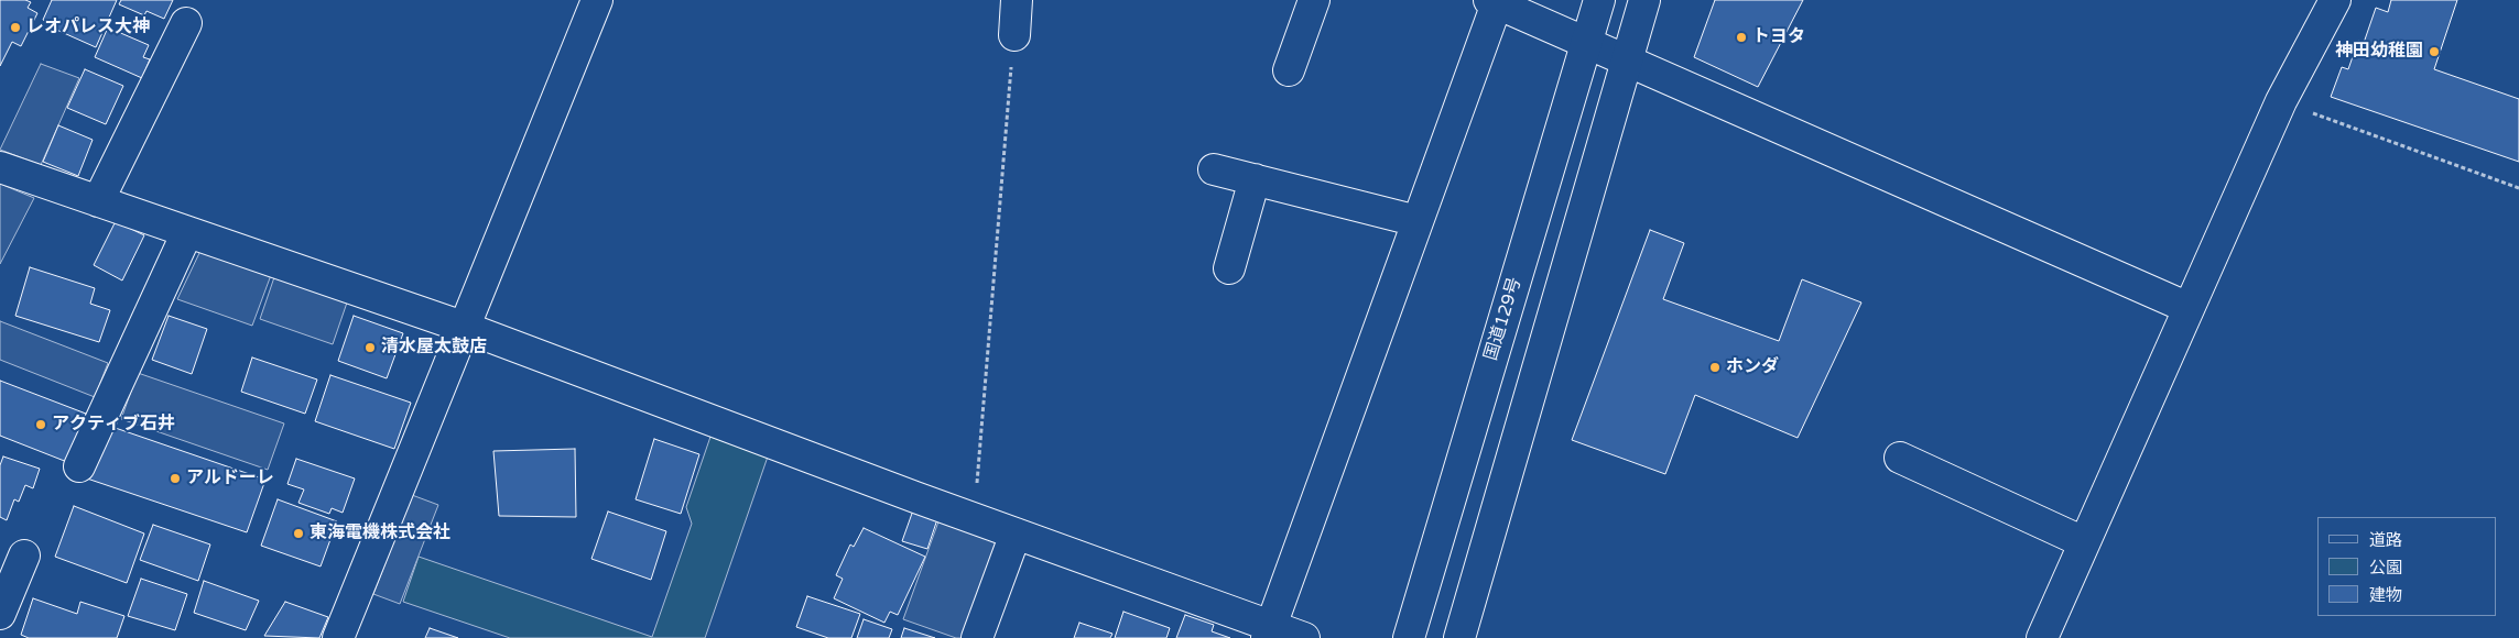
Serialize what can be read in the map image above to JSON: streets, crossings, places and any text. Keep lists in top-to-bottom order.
{
  "streets": {
    "main road": ["国道129号"]
  },
  "places": [
    "レオパレス大神",
    "トヨタ",
    "神田幼稚園",
    "清水屋太鼓店",
    "ホンダ",
    "アクティブ石井",
    "アルドーレ",
    "東海電機株式会社"
  ],
  "legend": ["道路", "公園", "建物"]
}
